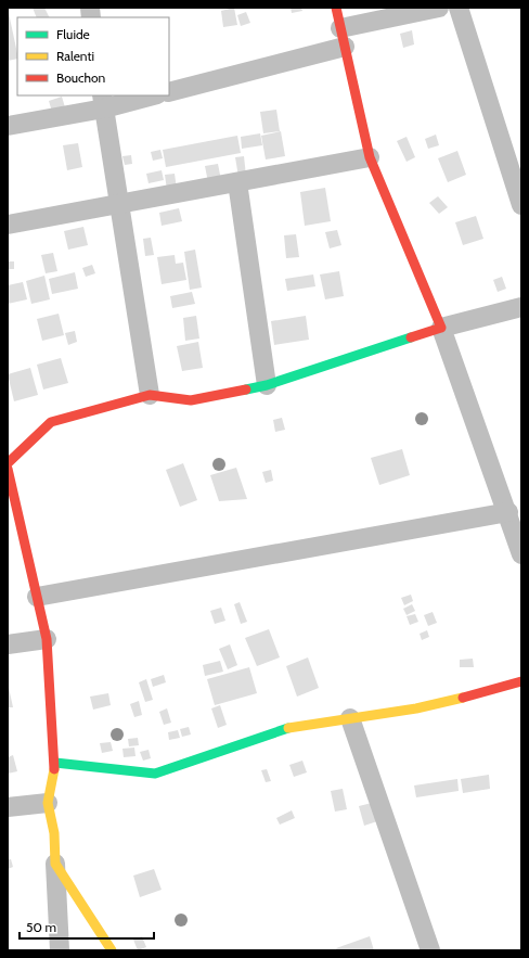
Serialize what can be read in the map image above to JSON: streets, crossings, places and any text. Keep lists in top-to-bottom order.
{
  "legend": ["Fluide", "Ralenti", "Bouchon"],
  "scale_bar": "50 m"
}
